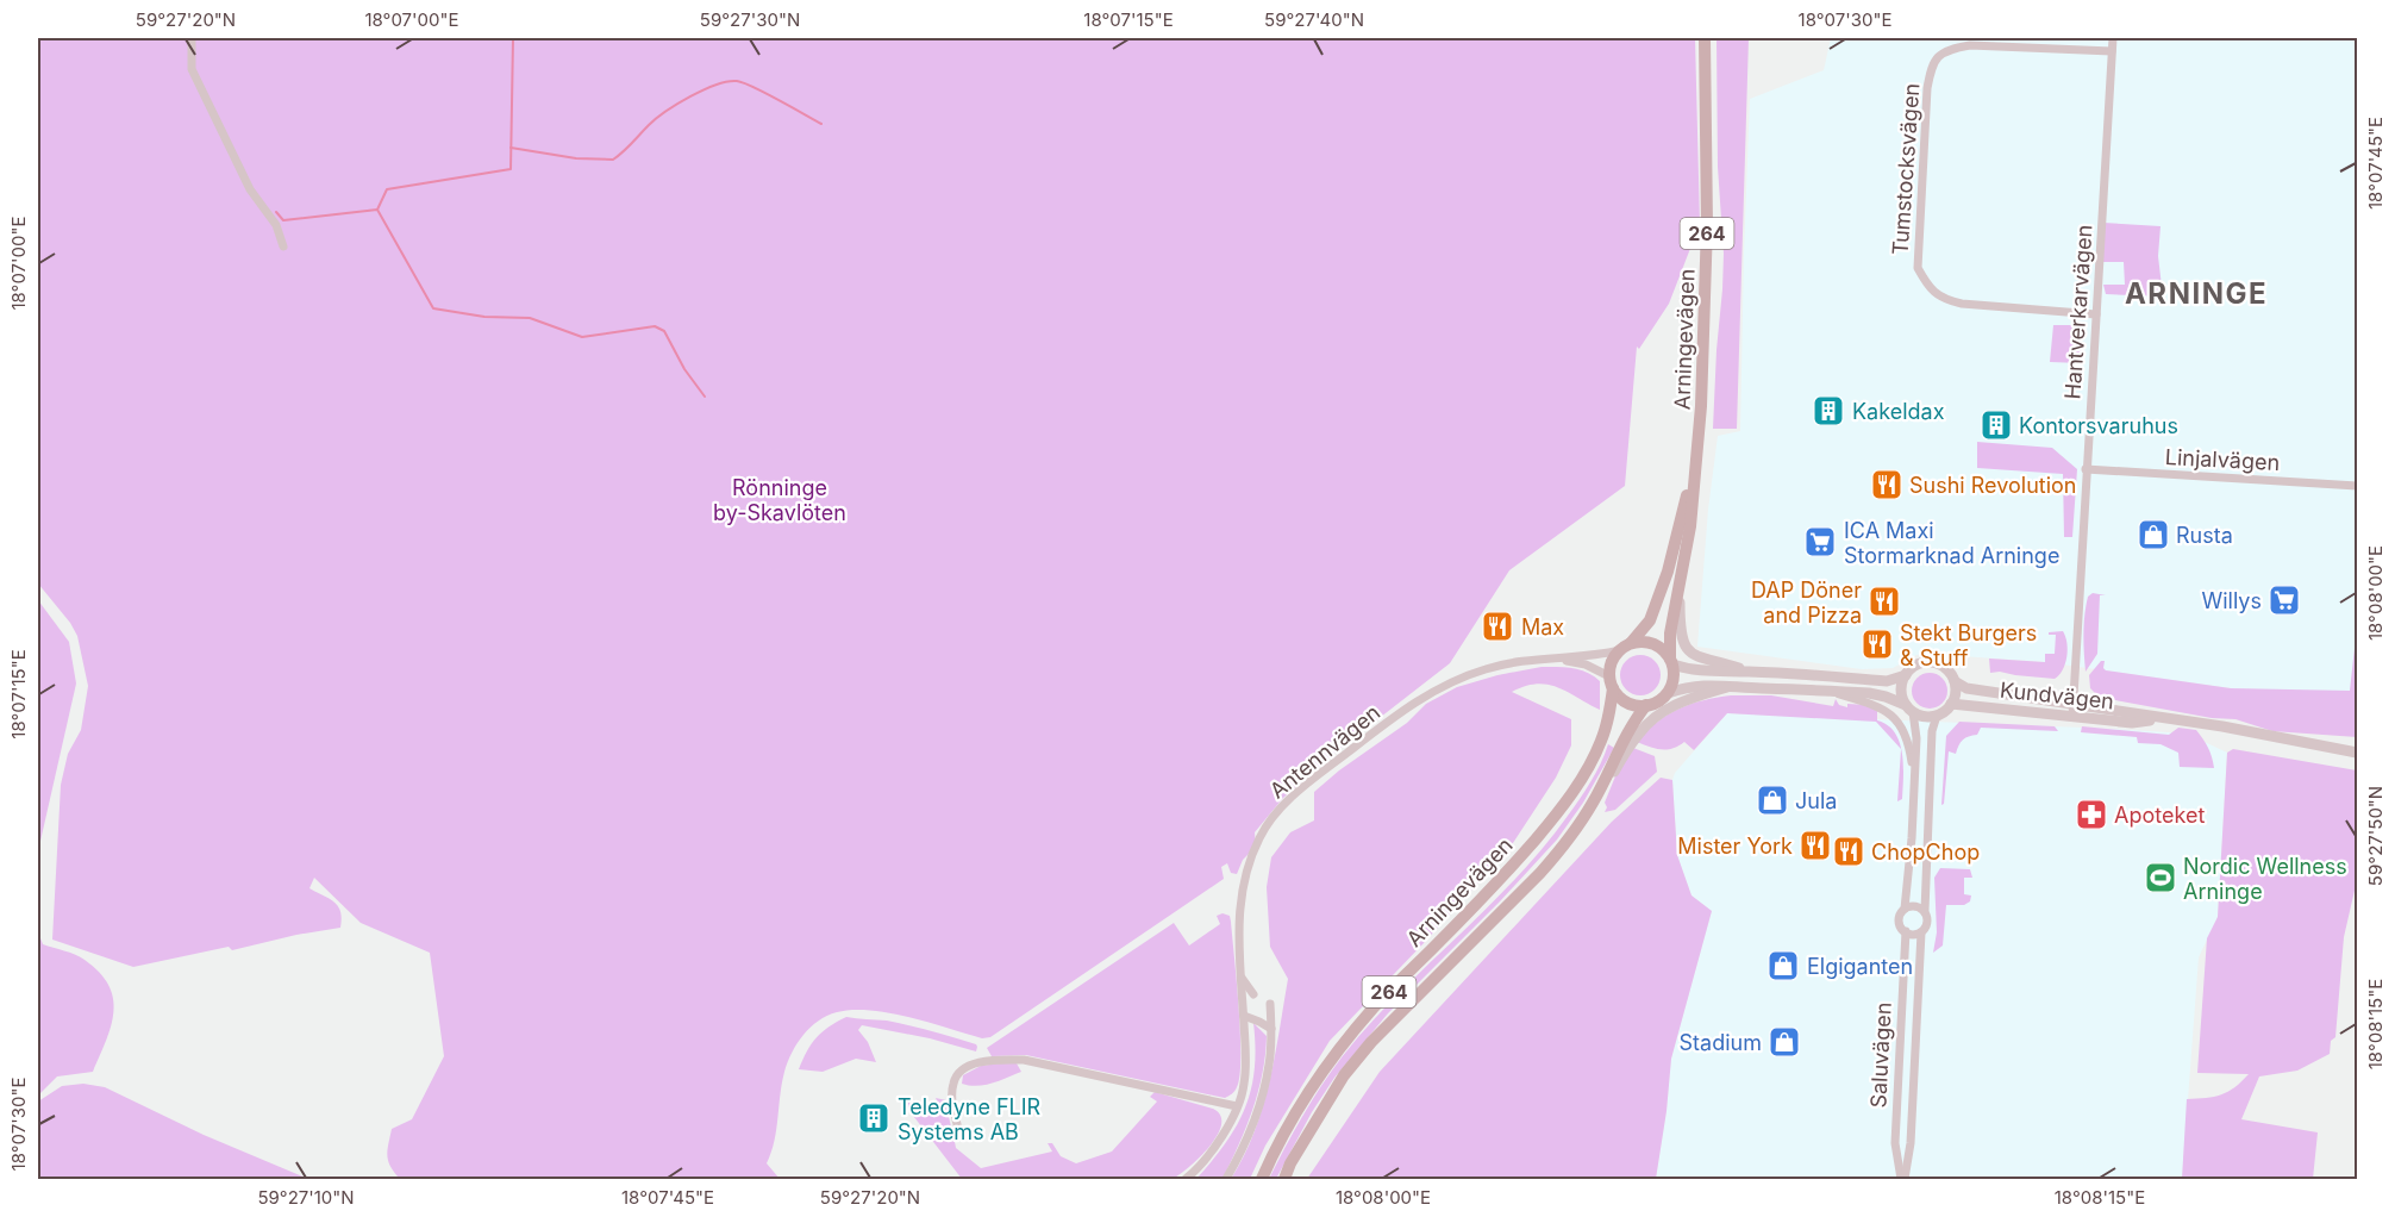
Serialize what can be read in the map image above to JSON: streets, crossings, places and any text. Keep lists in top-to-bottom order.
{
  "streets": {
    "main road": ["264", "Arningevägen"],
    "street": [
      "Tumstocksvägen",
      "Hantverkarvägen",
      "Linjalvägen",
      "Kundvägen",
      "Antennvägen",
      "Saluvägen"
    ]
  },
  "crossings": [
    ["Tumstocksvägen", "Hantverkarvägen"],
    ["264", "Arningevägen"],
    ["264", "Antennvägen"],
    ["Hantverkarvägen", "Linjalvägen"],
    ["Hantverkarvägen", "Kundvägen"],
    ["Arningevägen", "Antennvägen"],
    ["Kundvägen", "Saluvägen"]
  ],
  "districts": ["ARNINGE"],
  "parks": ["Rönninge by-Skavlöten"],
  "places": {
    "building": ["Kakeldax", "Kontorsvaruhus", "Teledyne FLIR Systems AB"],
    "restaurant": [
      "Sushi Revolution",
      "DAP Döner and Pizza",
      "Max",
      "Stekt Burgers & Stuff",
      "Mister York",
      "ChopChop"
    ],
    "shop": [
      "Rusta",
      "Jula",
      "Elgiganten",
      "Stadium"
    ],
    "supermarket": ["ICA Maxi Stormarknad Arninge", "Willys"],
    "pharmacy": ["Apoteket"],
    "sports": ["Nordic Wellness Arninge"]
  },
  "coordinates": [
    "59°27'20\"N",
    "18°07'00\"E",
    "59°27'30\"N",
    "18°07'15\"E",
    "59°27'40\"N",
    "18°07'30\"E",
    "18°07'45\"E",
    "18°08'00\"E",
    "59°27'50\"N",
    "18°08'15\"E",
    "59°27'10\"N"
  ]
}
